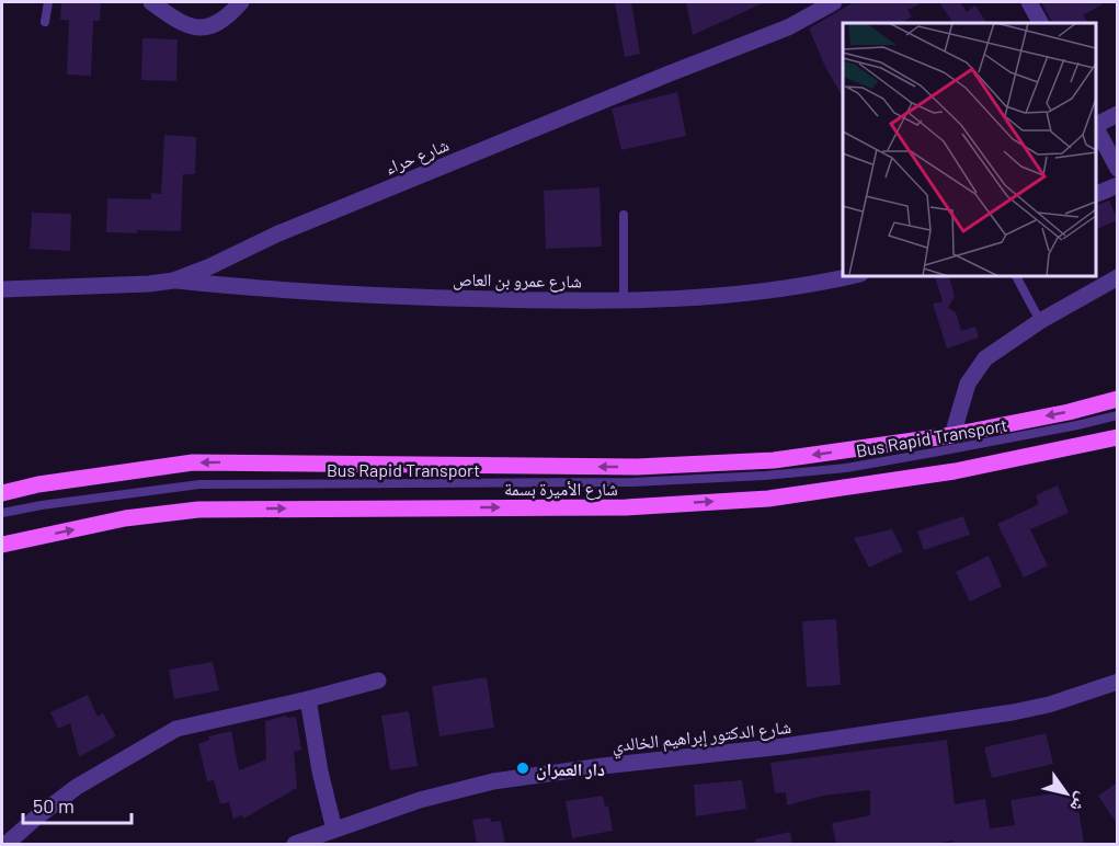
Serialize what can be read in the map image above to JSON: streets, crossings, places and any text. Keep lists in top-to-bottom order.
{
  "streets": {
    "main road": ["شارع الأميرة بسمة"],
    "street": ["شارع حراء", "شارع عمرو بن العاص", "شارع الدكتور إبراهيم الخالدي"],
    "lane": ["Bus Rapid Transport"]
  },
  "crossings": [
    ["شارع حراء", "شارع عمرو بن العاص"]
  ],
  "places": ["دار العمران"],
  "scale_bar": "50 m",
  "north": "bottom right"
}
